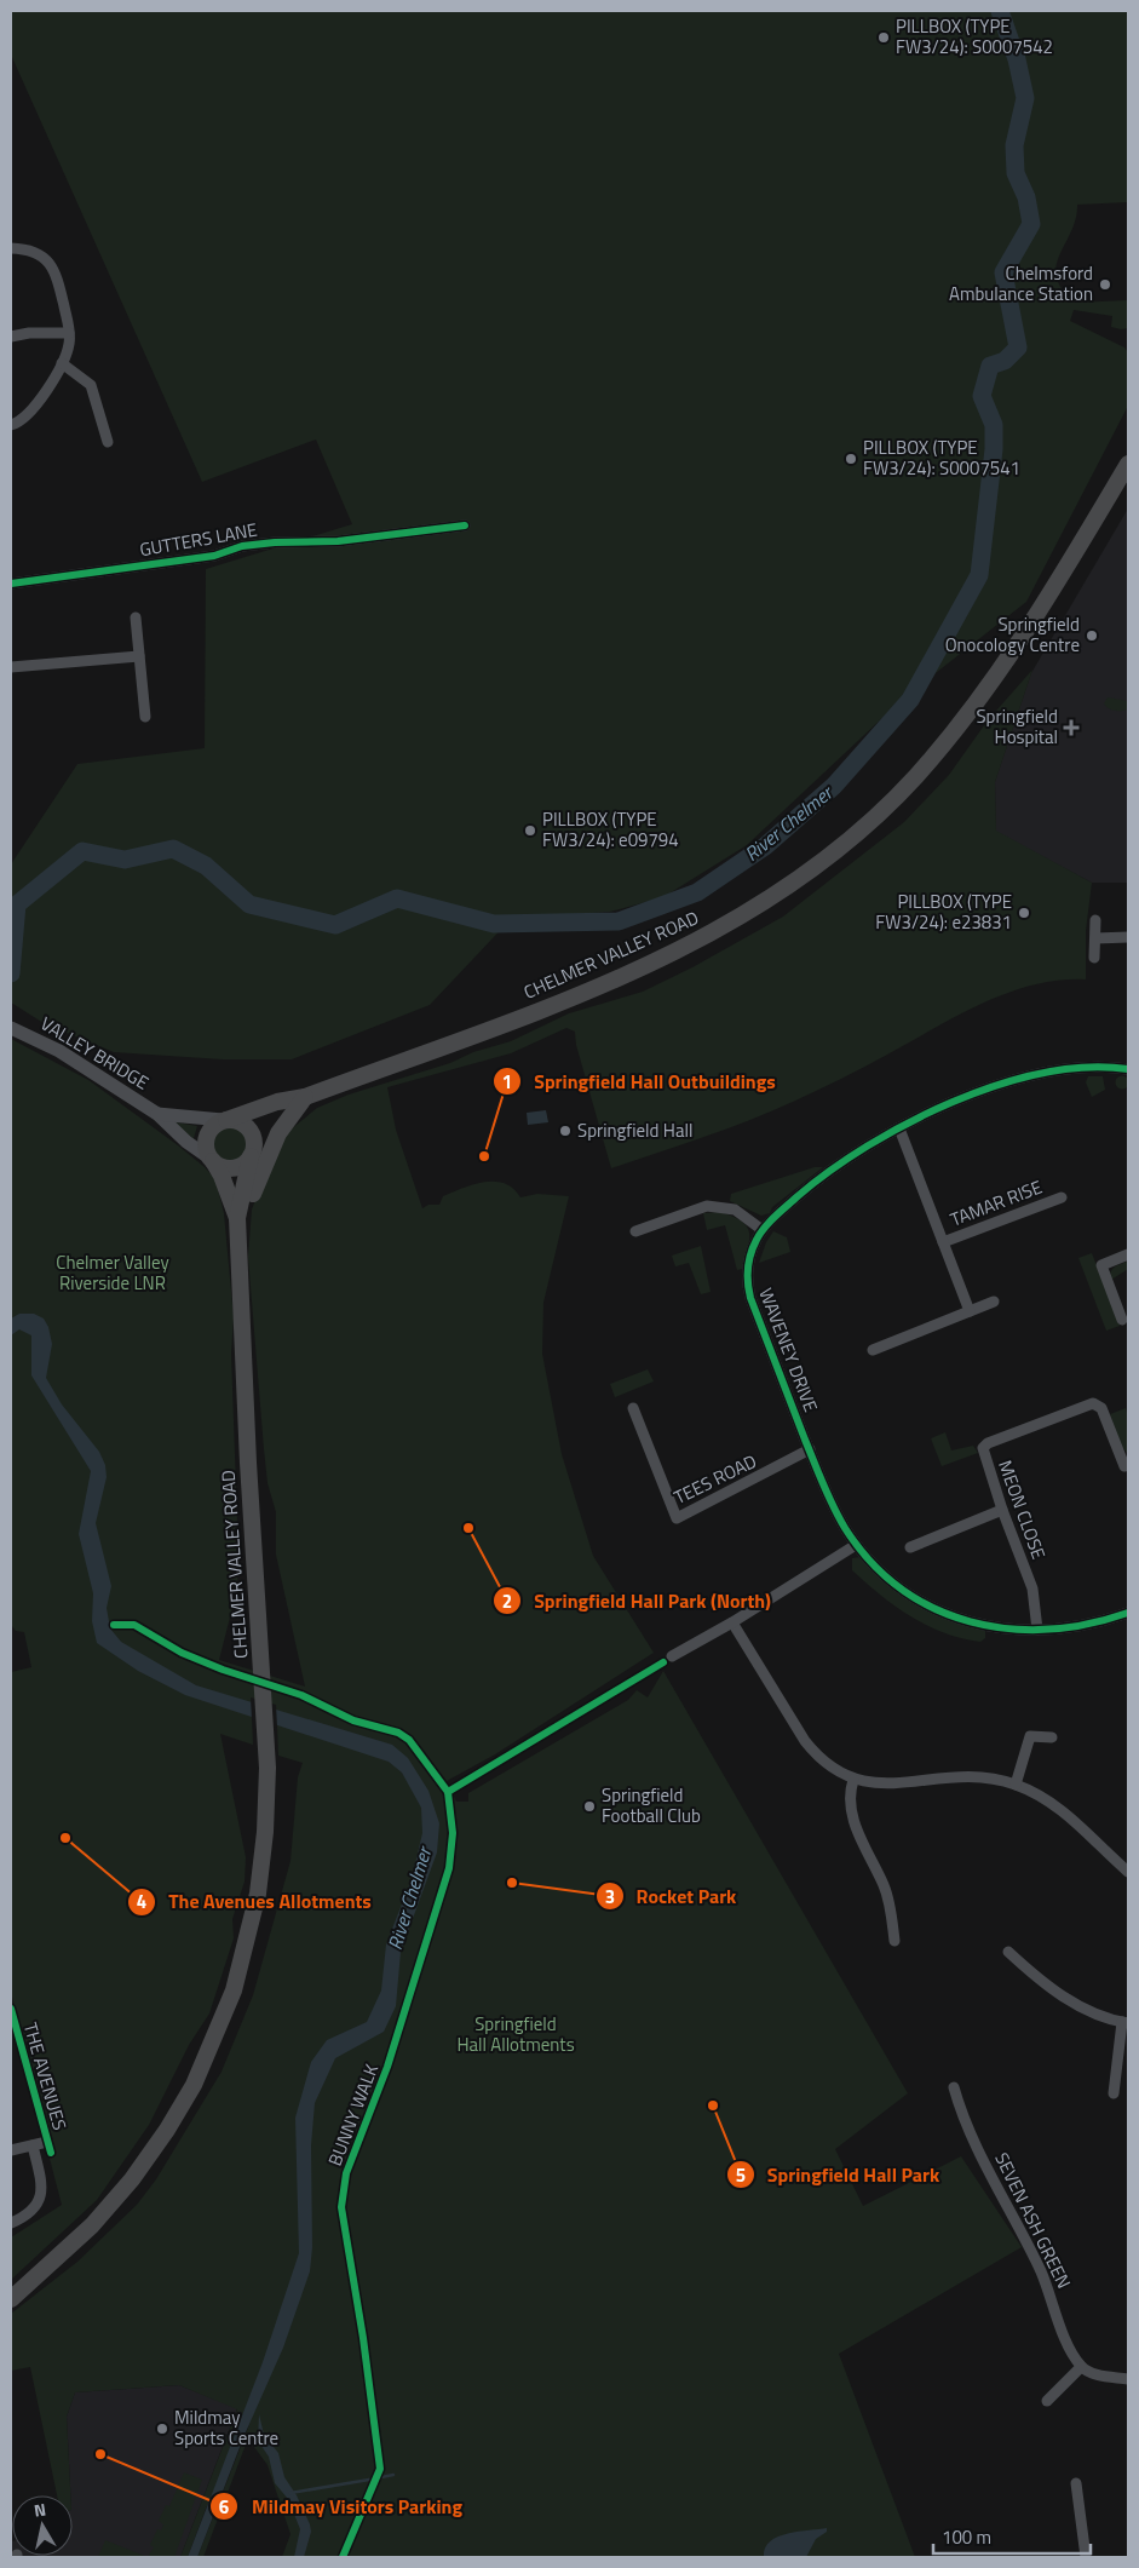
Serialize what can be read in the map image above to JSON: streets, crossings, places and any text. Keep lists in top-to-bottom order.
{
  "streets": {
    "main road": ["CHELMER VALLEY ROAD"],
    "street": [
      "GUTTERS LANE",
      "VALLEY BRIDGE",
      "TAMAR RISE",
      "WAVENEY DRIVE",
      "TEES ROAD",
      "MEON CLOSE",
      "SEVEN ASH GREEN"
    ],
    "cycle path": ["THE AVENUES", "BUNNY WALK"]
  },
  "crossings": [
    ["CHELMER VALLEY ROAD", "VALLEY BRIDGE"],
    ["TAMAR RISE", "WAVENEY DRIVE"],
    ["WAVENEY DRIVE", "TEES ROAD"],
    ["WAVENEY DRIVE", "MEON CLOSE"]
  ],
  "water": ["River Chelmer"],
  "parks": ["Chelmer Valley Riverside LNR", "Springfield Hall Allotments"],
  "places": {
    "other": [
      "PILLBOX (TYPE FW3/24): S0007542",
      "Chelmsford Ambulance Station",
      "PILLBOX (TYPE FW3/24): S0007541",
      "Springfield Onocology Centre",
      "PILLBOX (TYPE FW3/24): e09794",
      "PILLBOX (TYPE FW3/24): e23831",
      "Springfield Hall",
      "Springfield Hall Outbuildings",
      "Springfield Hall Park (North)",
      "Springfield Football Club",
      "The Avenues Allotments",
      "Rocket Park",
      "Springfield Hall Park",
      "Mildmay Sports Centre",
      "Mildmay Visitors Parking"
    ],
    "health": ["Springfield Hospital"]
  },
  "scale_bar": "100 m",
  "north": "top"
}
